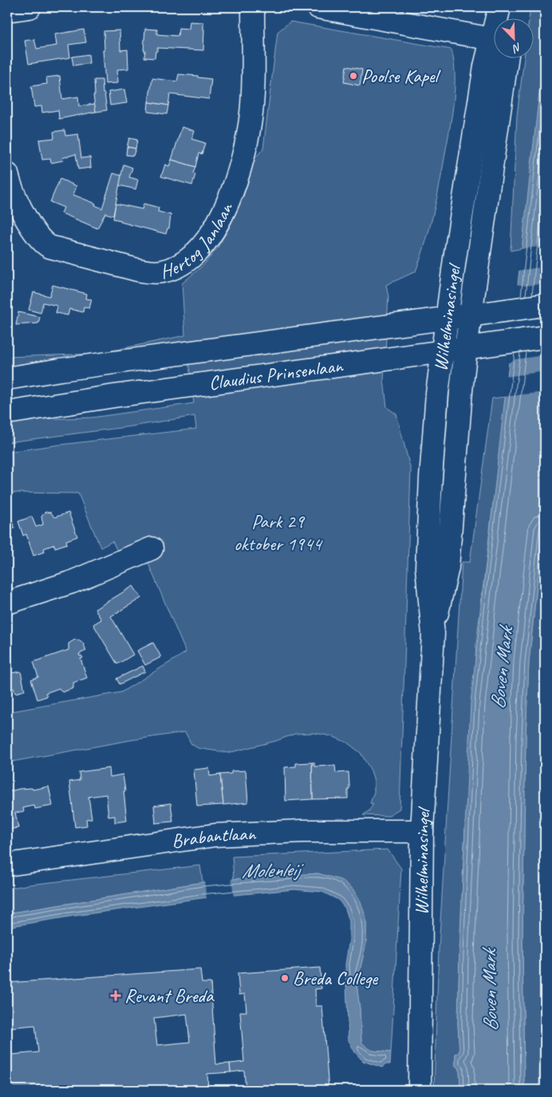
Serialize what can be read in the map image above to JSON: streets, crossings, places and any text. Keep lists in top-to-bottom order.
{
  "streets": {
    "main road": [
      "Hertog Janlaan",
      "Wilhelminasingel",
      "Claudius Prinsenlaan",
      "Brabantlaan"
    ]
  },
  "crossings": [
    ["Wilhelminasingel", "Claudius Prinsenlaan"],
    ["Wilhelminasingel", "Brabantlaan"]
  ],
  "water": ["Boven Mark", "Molenleij"],
  "parks": ["Park 29 oktober 1944"],
  "places": {
    "other": ["Poolse Kapel", "Breda College"],
    "health": ["Revant Breda"]
  },
  "north": "bottom right"
}
